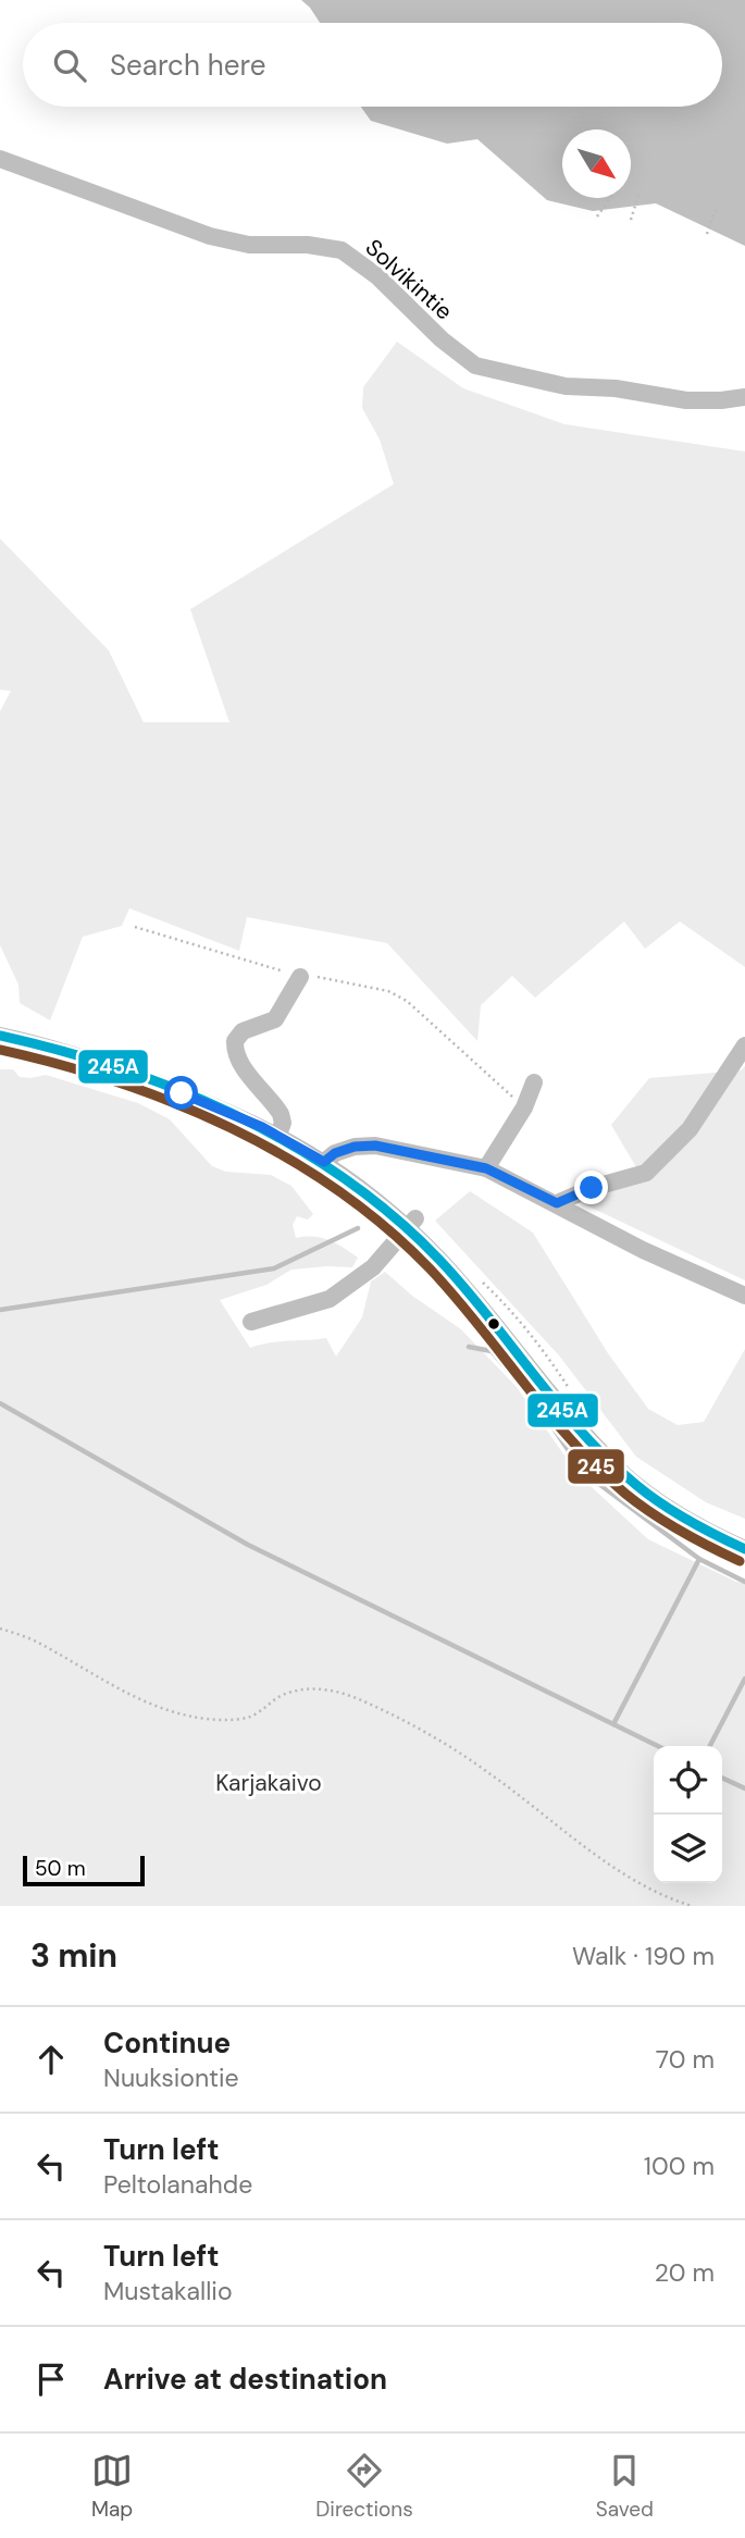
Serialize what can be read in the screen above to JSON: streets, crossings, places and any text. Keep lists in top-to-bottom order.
{
  "streets": {
    "street": ["Solvikintie"]
  },
  "parks": ["Karjakaivo"],
  "lines": ["transit line 245A", "transit line 245"],
  "scale_bar": "50 m",
  "north": "bottom right",
  "page": {
    "search": "Search here",
    "scale": "50 m",
    "heading": ["3 min", "Walk · 190 m"],
    "list": [
      ["Continue", "Nuuksiontie", "70 m"],
      ["Turn left", "Peltolanahde", "100 m"],
      ["Turn left", "Mustakallio", "20 m"],
      "Arrive at destination"
    ],
    "nav": ["Map", "Directions", "Saved"]
  }
}
